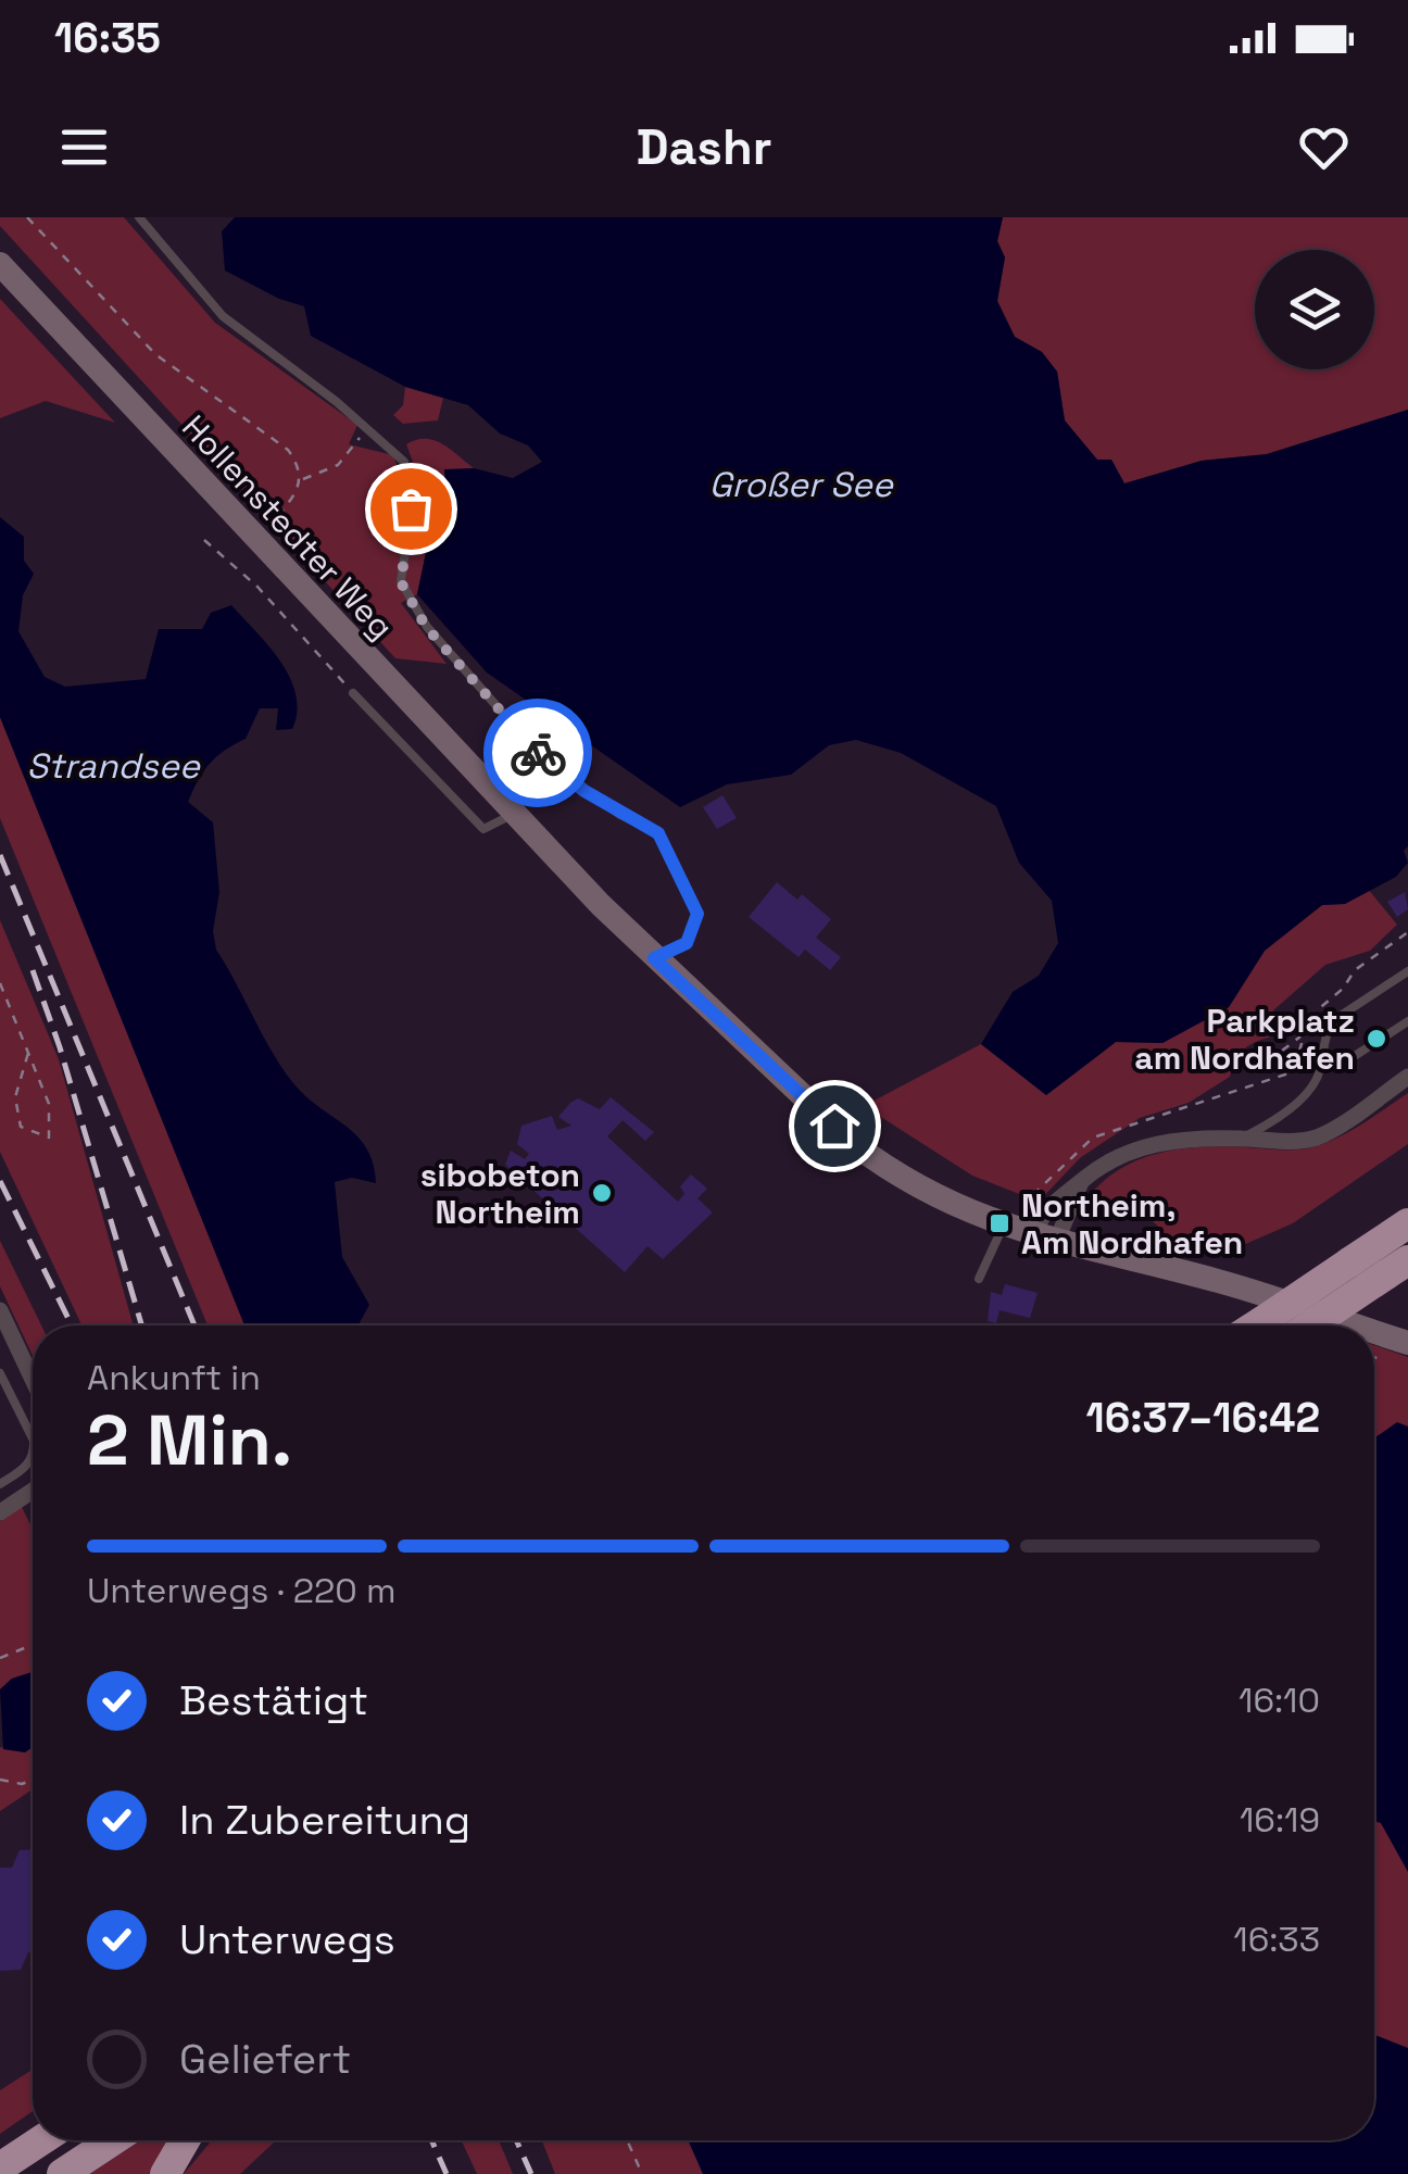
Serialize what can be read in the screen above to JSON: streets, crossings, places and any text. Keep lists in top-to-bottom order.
{
  "streets": {
    "main road": ["Hollenstedter Weg"]
  },
  "water": ["Großer See", "Strandsee"],
  "places": {
    "other": ["Parkplatz am Nordhafen", "sibobeton Northeim"],
    "transit": ["Northeim, Am Nordhafen"]
  },
  "page": {
    "status": "16:35",
    "header": "Dashr",
    "heading": ["2 Min.", "Ankunft in", "16:37–16:42"],
    "bar": "Unterwegs · 220 m",
    "list": [
      ["Bestätigt", "16:10"],
      ["In Zubereitung", "16:19"],
      ["Unterwegs", "16:33"],
      "Geliefert"
    ]
  }
}
